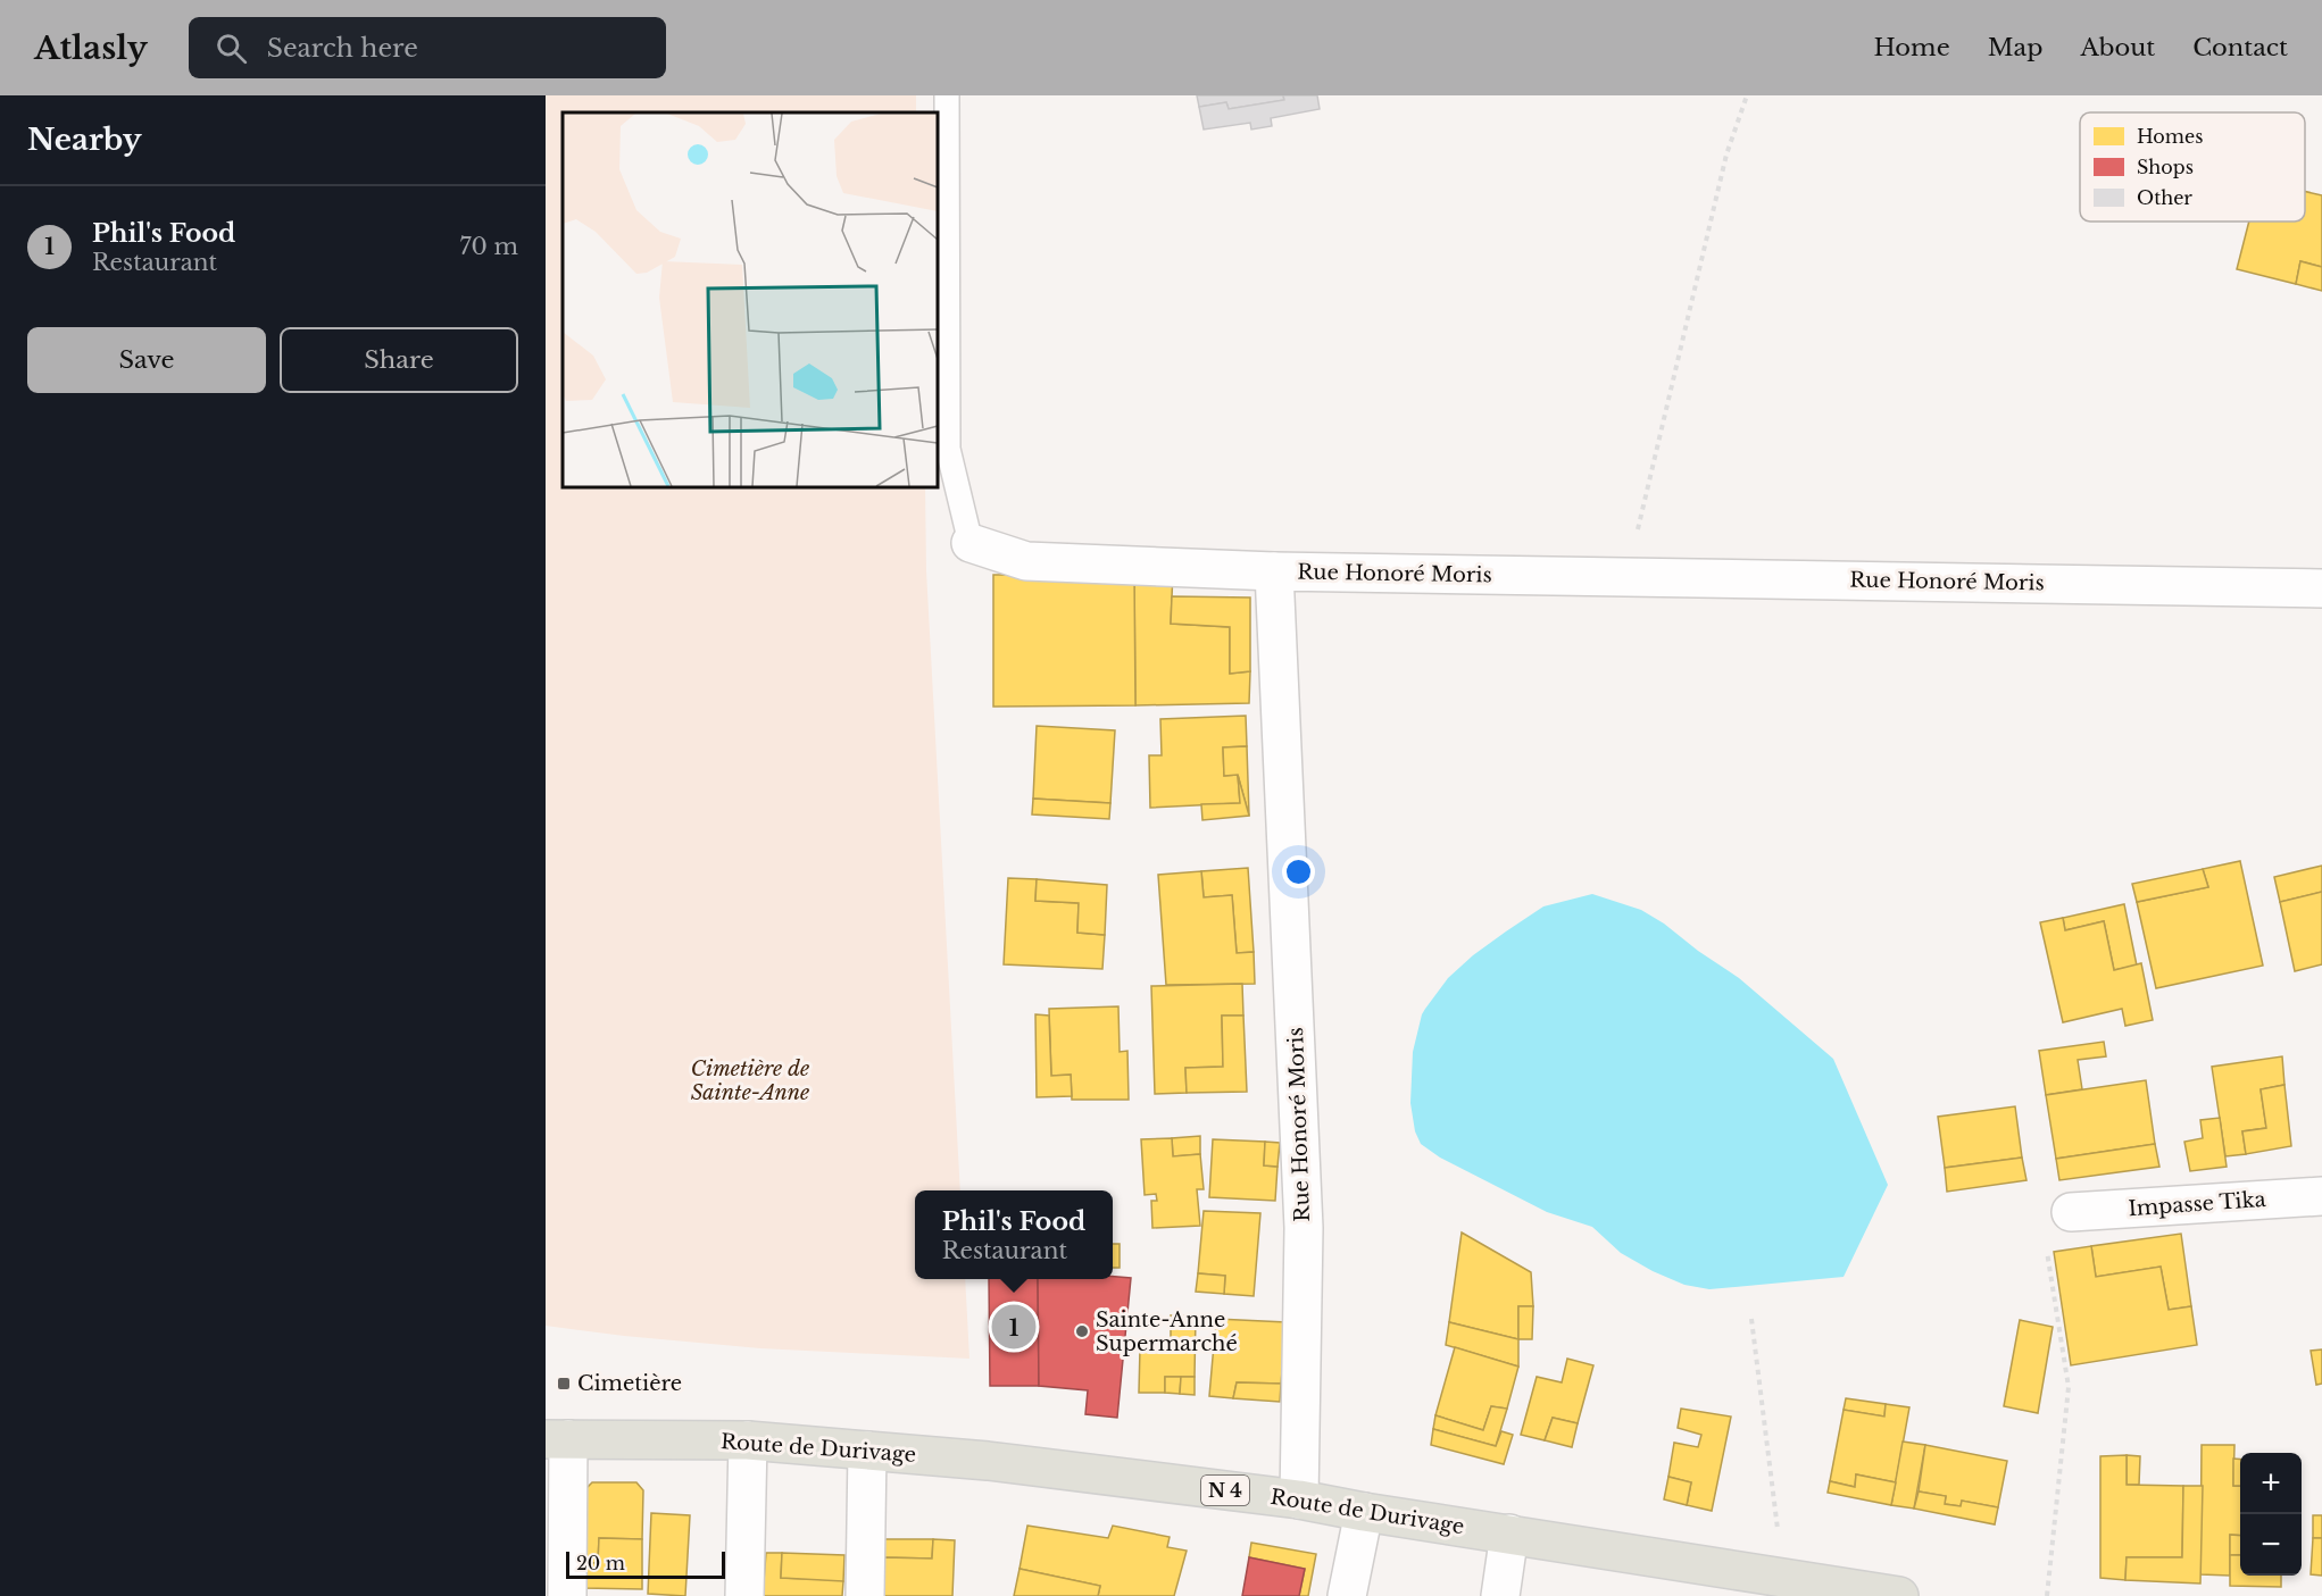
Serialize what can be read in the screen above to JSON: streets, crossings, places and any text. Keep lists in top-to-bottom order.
{
  "streets": {
    "main road": ["Route de Durivage", "N 4"],
    "street": ["Rue Honoré Moris", "Impasse Tika"]
  },
  "crossings": [
    ["Rue Honoré Moris", "Route de Durivage"]
  ],
  "parks": ["Cimetière de Sainte-Anne"],
  "places": {
    "other": ["Sainte-Anne Supermarché"],
    "transit": ["Cimetière"]
  },
  "legend": ["Homes", "Shops", "Other"],
  "scale_bar": "20 m",
  "page": {
    "header": "Atlasly",
    "search": "Search here",
    "nav": [
      "Home",
      "Map",
      "About",
      "Contact"
    ],
    "heading": "Nearby",
    "list": [
      {
        "mark": "1",
        "name": "Phil's Food",
        "note": "Restaurant",
        "value": "70 m"
      }
    ],
    "buttons": ["Save", "Share"],
    "popup": ["Phil's Food", "Restaurant"],
    "pins": "1",
    "map_buttons": ["+", "−"],
    "scale": "20 m"
  }
}
